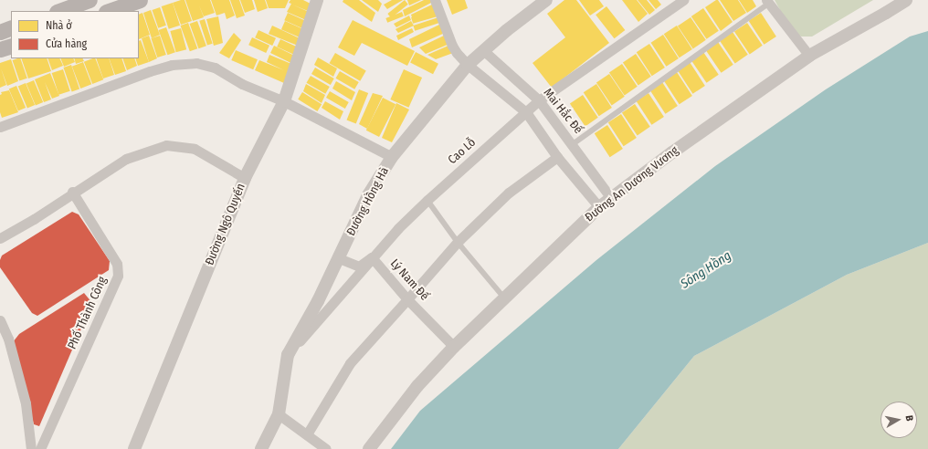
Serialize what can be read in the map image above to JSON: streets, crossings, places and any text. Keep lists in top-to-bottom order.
{
  "streets": {
    "street": [
      "Mai Hắc Đế",
      "Cao Lỗ",
      "Đường An Dương Vương",
      "Đường Hồng Hà",
      "Đường Ngô Quyến",
      "Lý Nam Đế",
      "Phố Thành Công"
    ]
  },
  "crossings": [
    ["Mai Hắc Đế", "Cao Lỗ"],
    ["Mai Hắc Đế", "Đường An Dương Vương"],
    ["Mai Hắc Đế", "Đường Hồng Hà"],
    ["Cao Lỗ", "Đường Hồng Hà"],
    ["Cao Lỗ", "Lý Nam Đế"],
    ["Đường An Dương Vương", "Lý Nam Đế"]
  ],
  "water": ["Sông Hồng"],
  "legend": ["Nhà ở", "Cửa hàng"],
  "north": "right"
}
